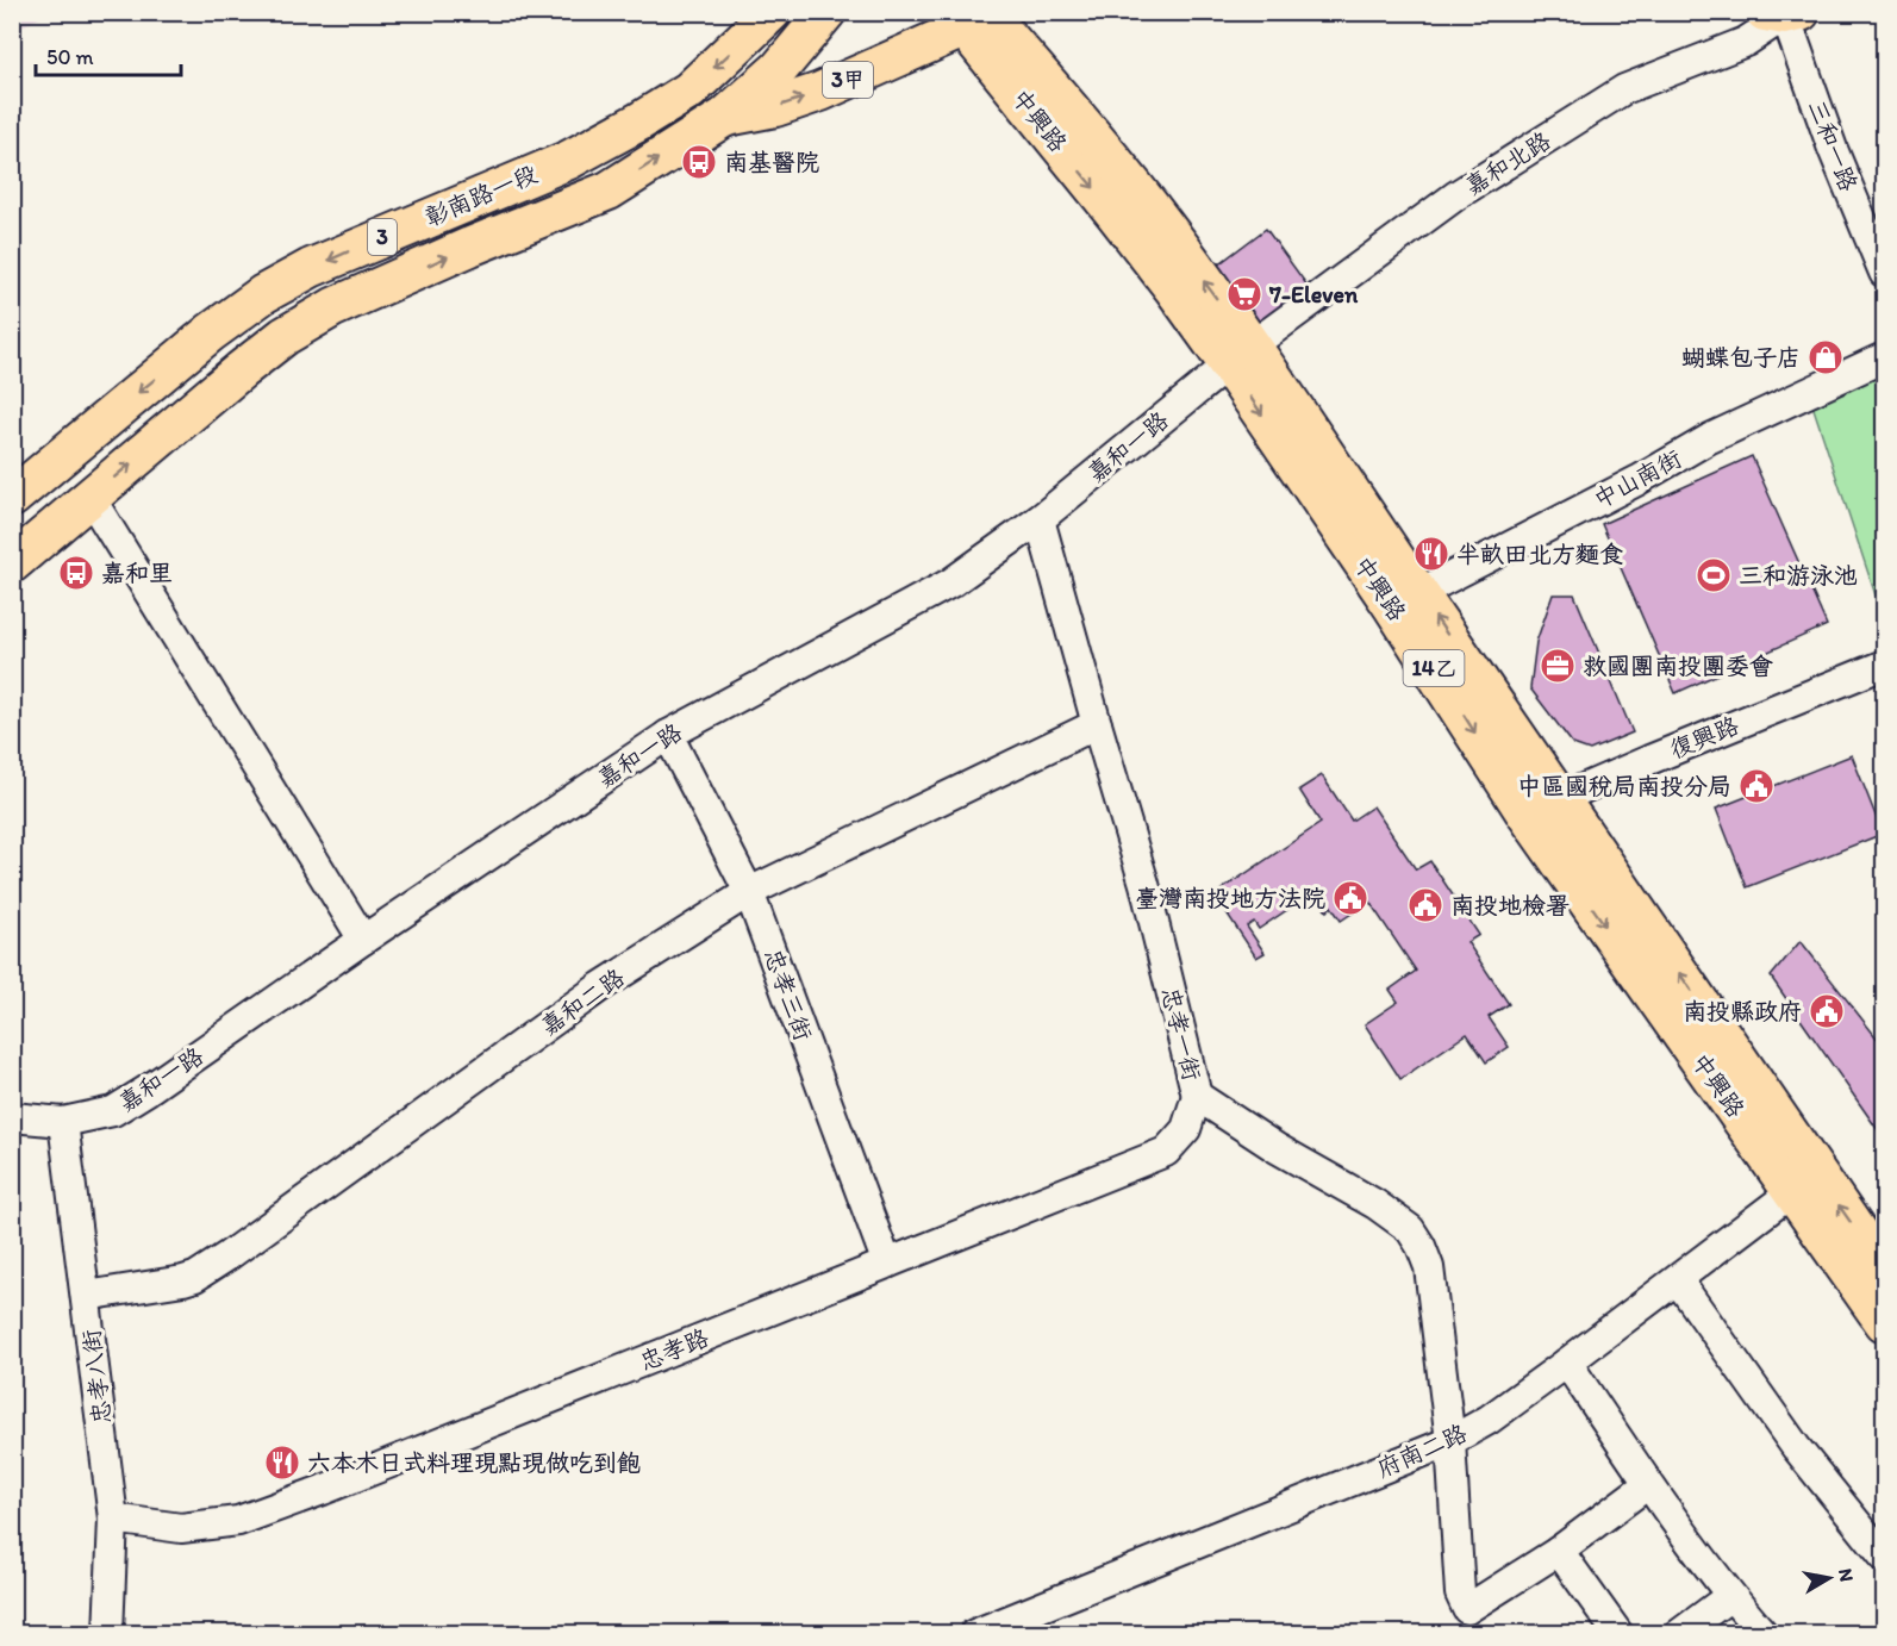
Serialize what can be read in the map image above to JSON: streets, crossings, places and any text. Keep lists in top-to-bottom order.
{
  "streets": {
    "main road": [
      "3甲",
      "中興路",
      "彰南路一段",
      "3",
      "14乙"
    ],
    "street": [
      "三和一路",
      "嘉和北路",
      "嘉和一路",
      "中山南街",
      "復興路",
      "忠孝三街",
      "嘉和二路",
      "忠孝一街",
      "忠孝路",
      "忠孝八街",
      "府南二路"
    ]
  },
  "crossings": [
    ["中興路", "嘉和北路"],
    ["中興路", "彰南路一段"],
    ["中興路", "嘉和一路"],
    ["中興路", "中山南街"],
    ["中興路", "復興路"],
    ["中興路", "府南二路"],
    ["三和一路", "嘉和北路"],
    ["嘉和北路", "嘉和一路"],
    ["嘉和一路", "忠孝三街"],
    ["嘉和一路", "忠孝一街"],
    ["嘉和一路", "忠孝八街"],
    ["忠孝三街", "嘉和二路"],
    ["忠孝三街", "忠孝路"],
    ["嘉和二路", "忠孝一街"],
    ["嘉和二路", "忠孝八街"],
    ["忠孝一街", "忠孝路"],
    ["忠孝一街", "府南二路"],
    ["忠孝路", "忠孝八街"]
  ],
  "places": {
    "bus stop": ["南基醫院", "嘉和里"],
    "supermarket": ["7-Eleven"],
    "shop": ["蝴蝶包子店"],
    "restaurant": ["半畝田北方麵食", "六本木日式料理現點現做吃到飽"],
    "sports": ["三和游泳池"],
    "office": ["救國團南投團委會"],
    "public building": [
      "中區國稅局南投分局",
      "臺灣南投地方法院",
      "南投地檢署",
      "南投縣政府"
    ]
  },
  "scale_bar": "50 m",
  "north": "right"
}
